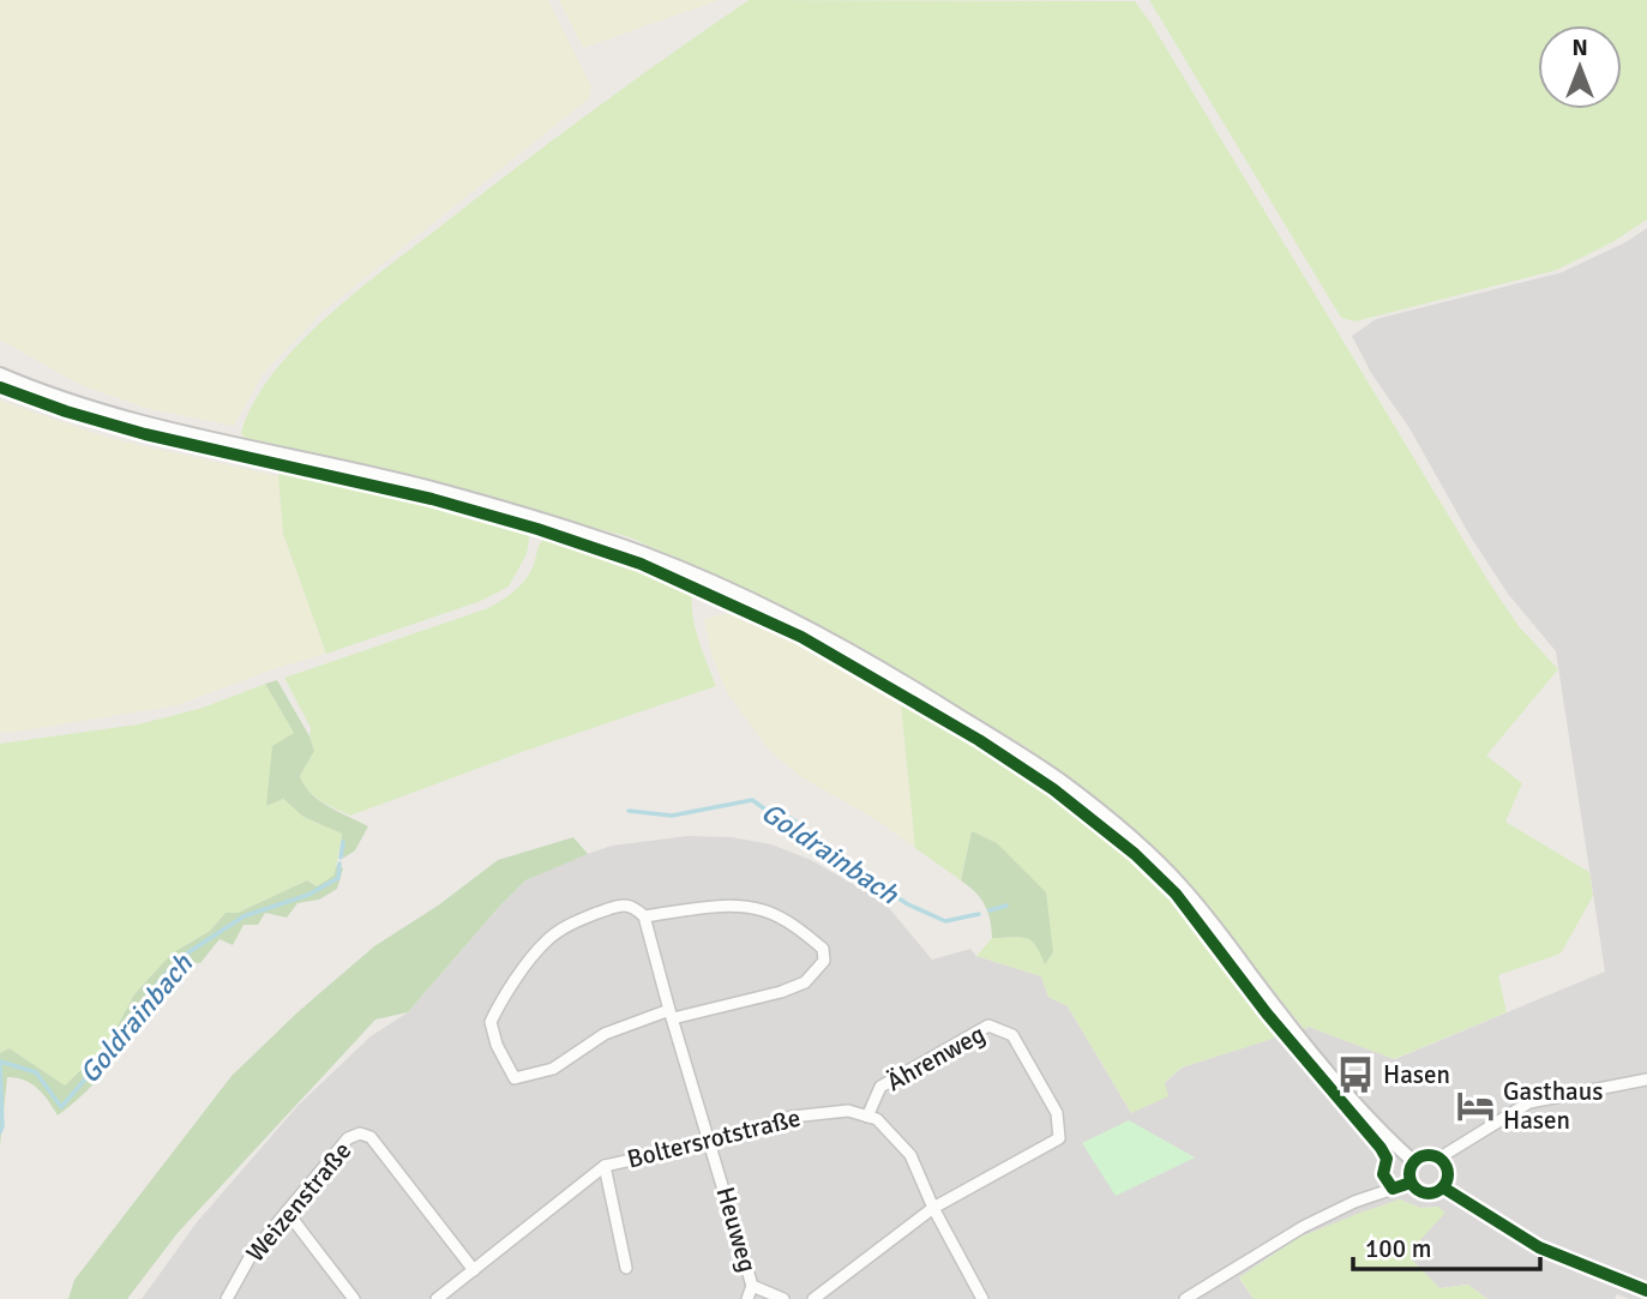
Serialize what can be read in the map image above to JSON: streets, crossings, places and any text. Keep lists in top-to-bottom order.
{
  "streets": {
    "street": [
      "Ährenweg",
      "Boltersrotstraße",
      "Weizenstraße",
      "Heuweg"
    ]
  },
  "crossings": [
    ["Ährenweg", "Boltersrotstraße"],
    ["Boltersrotstraße", "Weizenstraße"],
    ["Boltersrotstraße", "Heuweg"]
  ],
  "water": ["Goldrainbach"],
  "places": {
    "bus stop": ["Hasen"],
    "hotel": ["Gasthaus Hasen"]
  },
  "scale_bar": "100 m",
  "north": "top"
}
